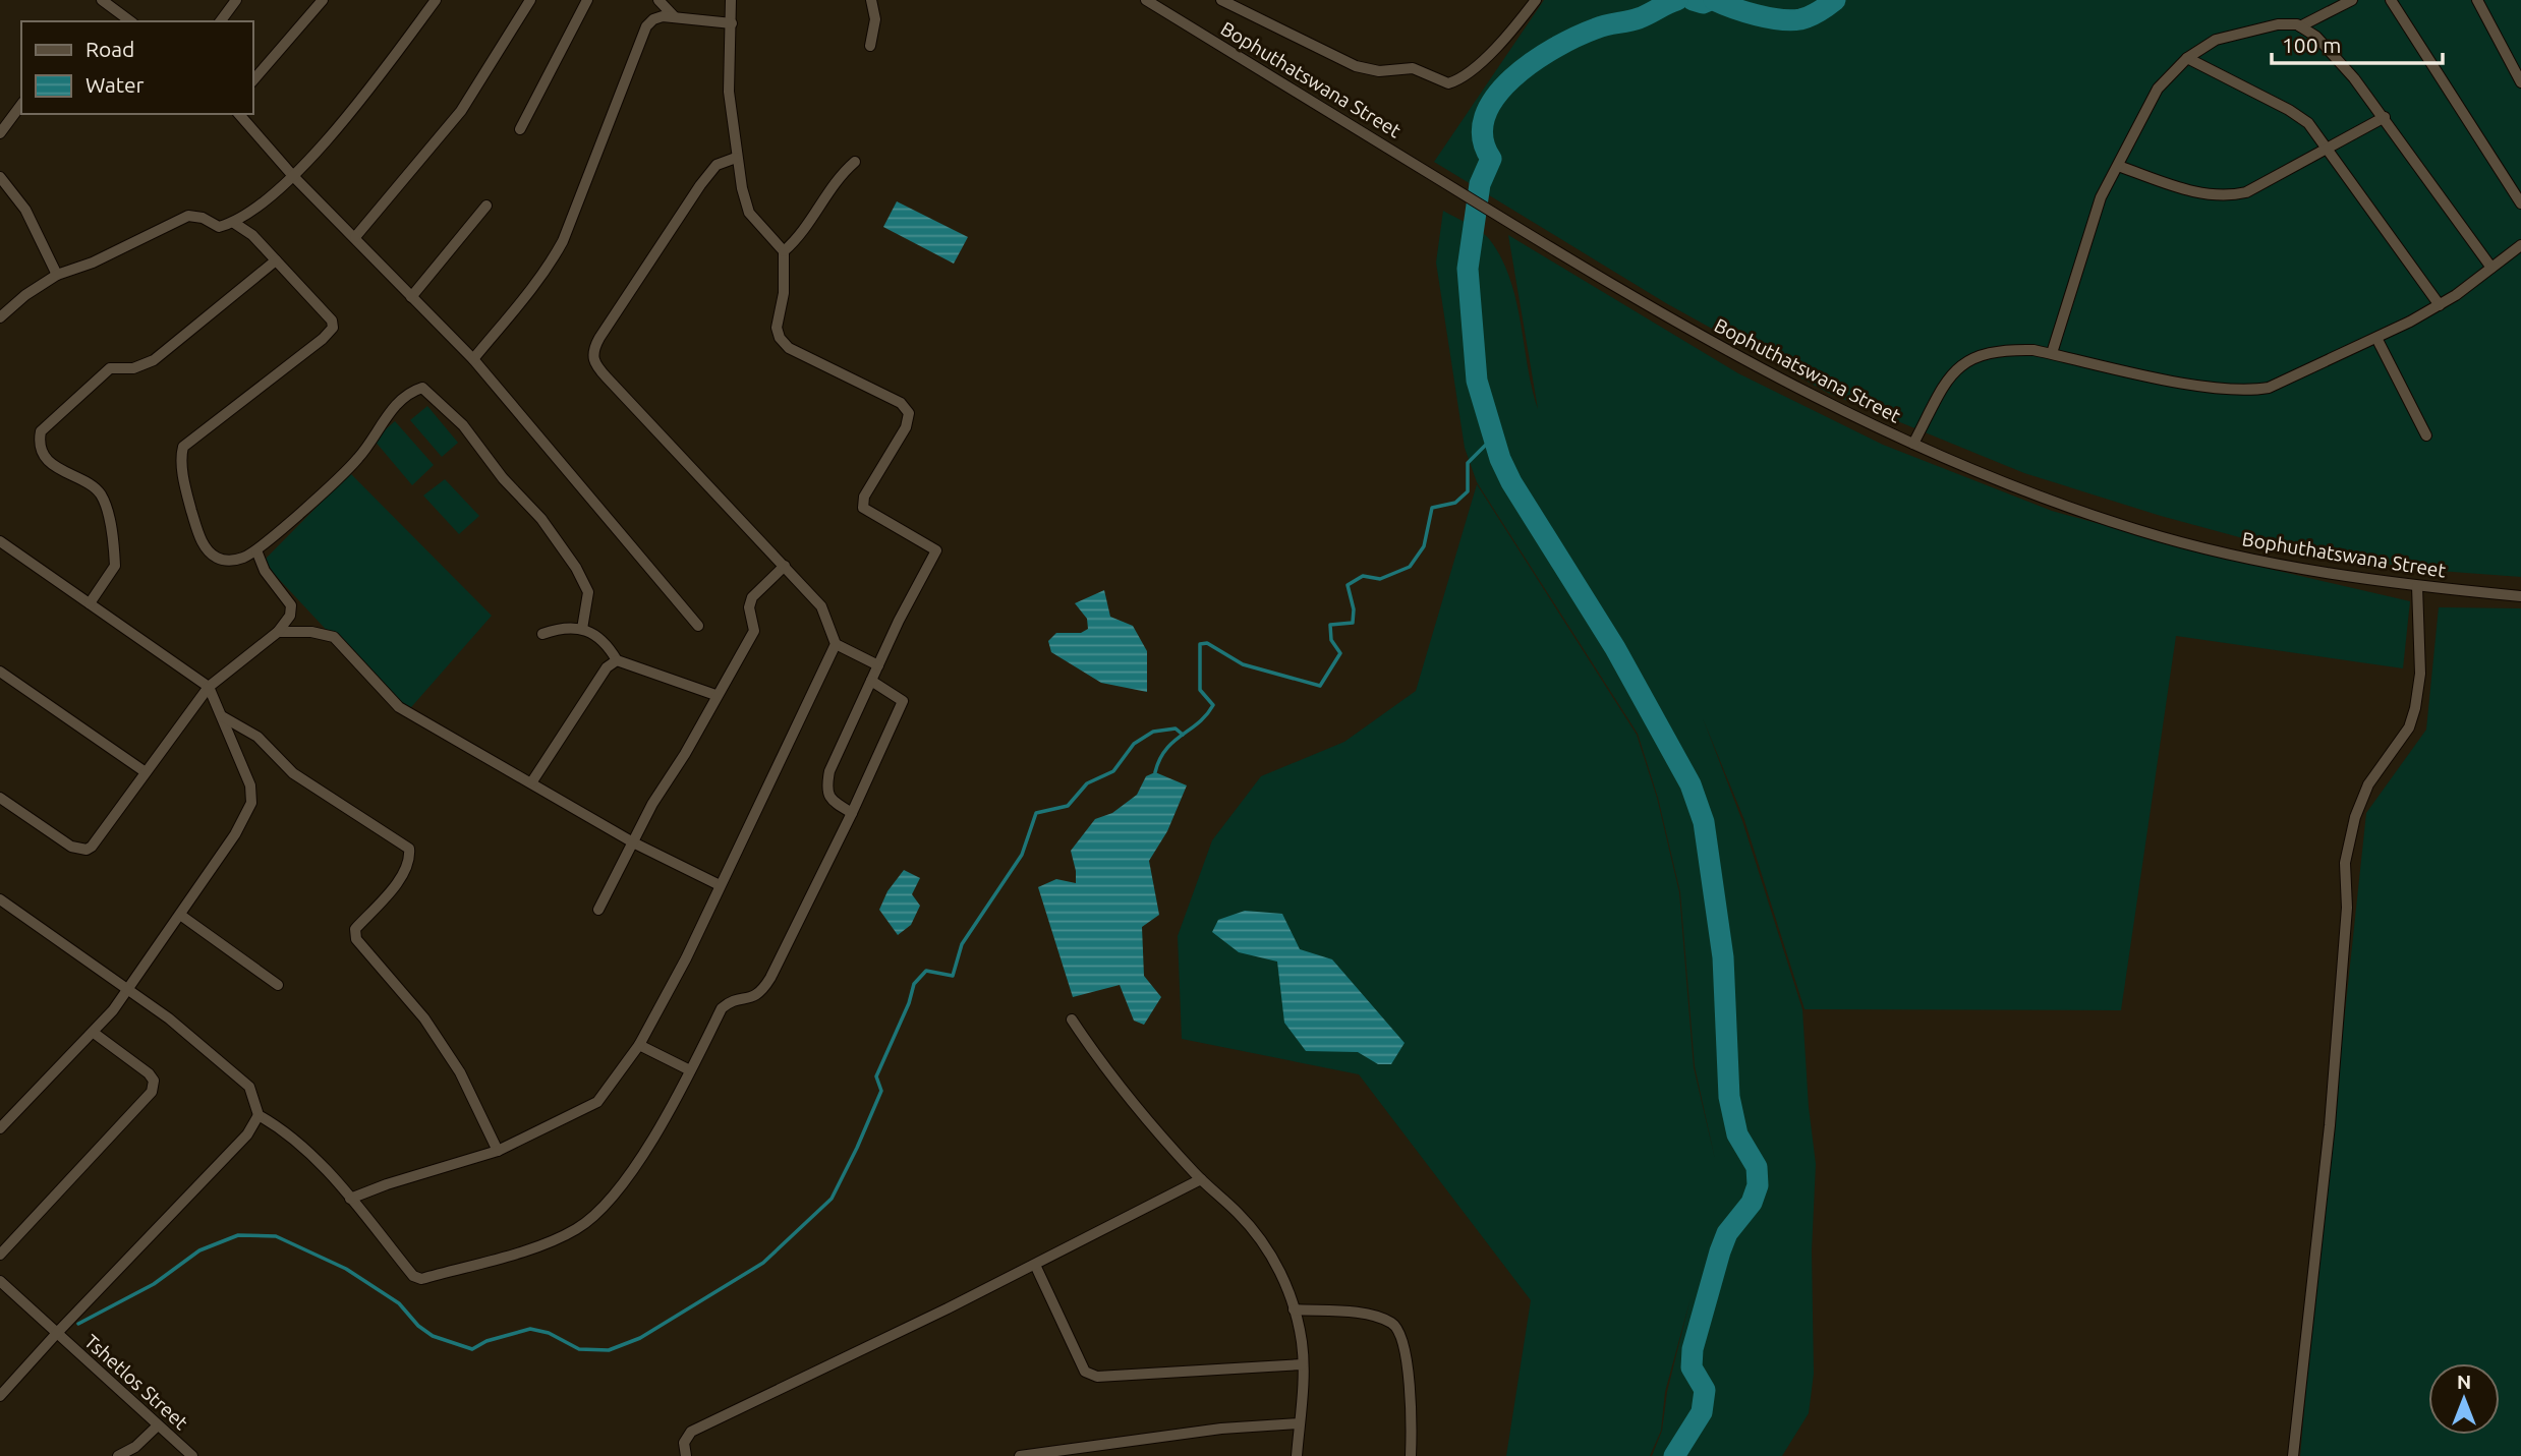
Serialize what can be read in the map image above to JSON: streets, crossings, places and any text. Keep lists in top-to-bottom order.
{
  "streets": {
    "street": ["Bophuthatswana Street", "Tshetlos Street"]
  },
  "legend": ["Road", "Water"],
  "scale_bar": "100 m",
  "north": "top"
}
